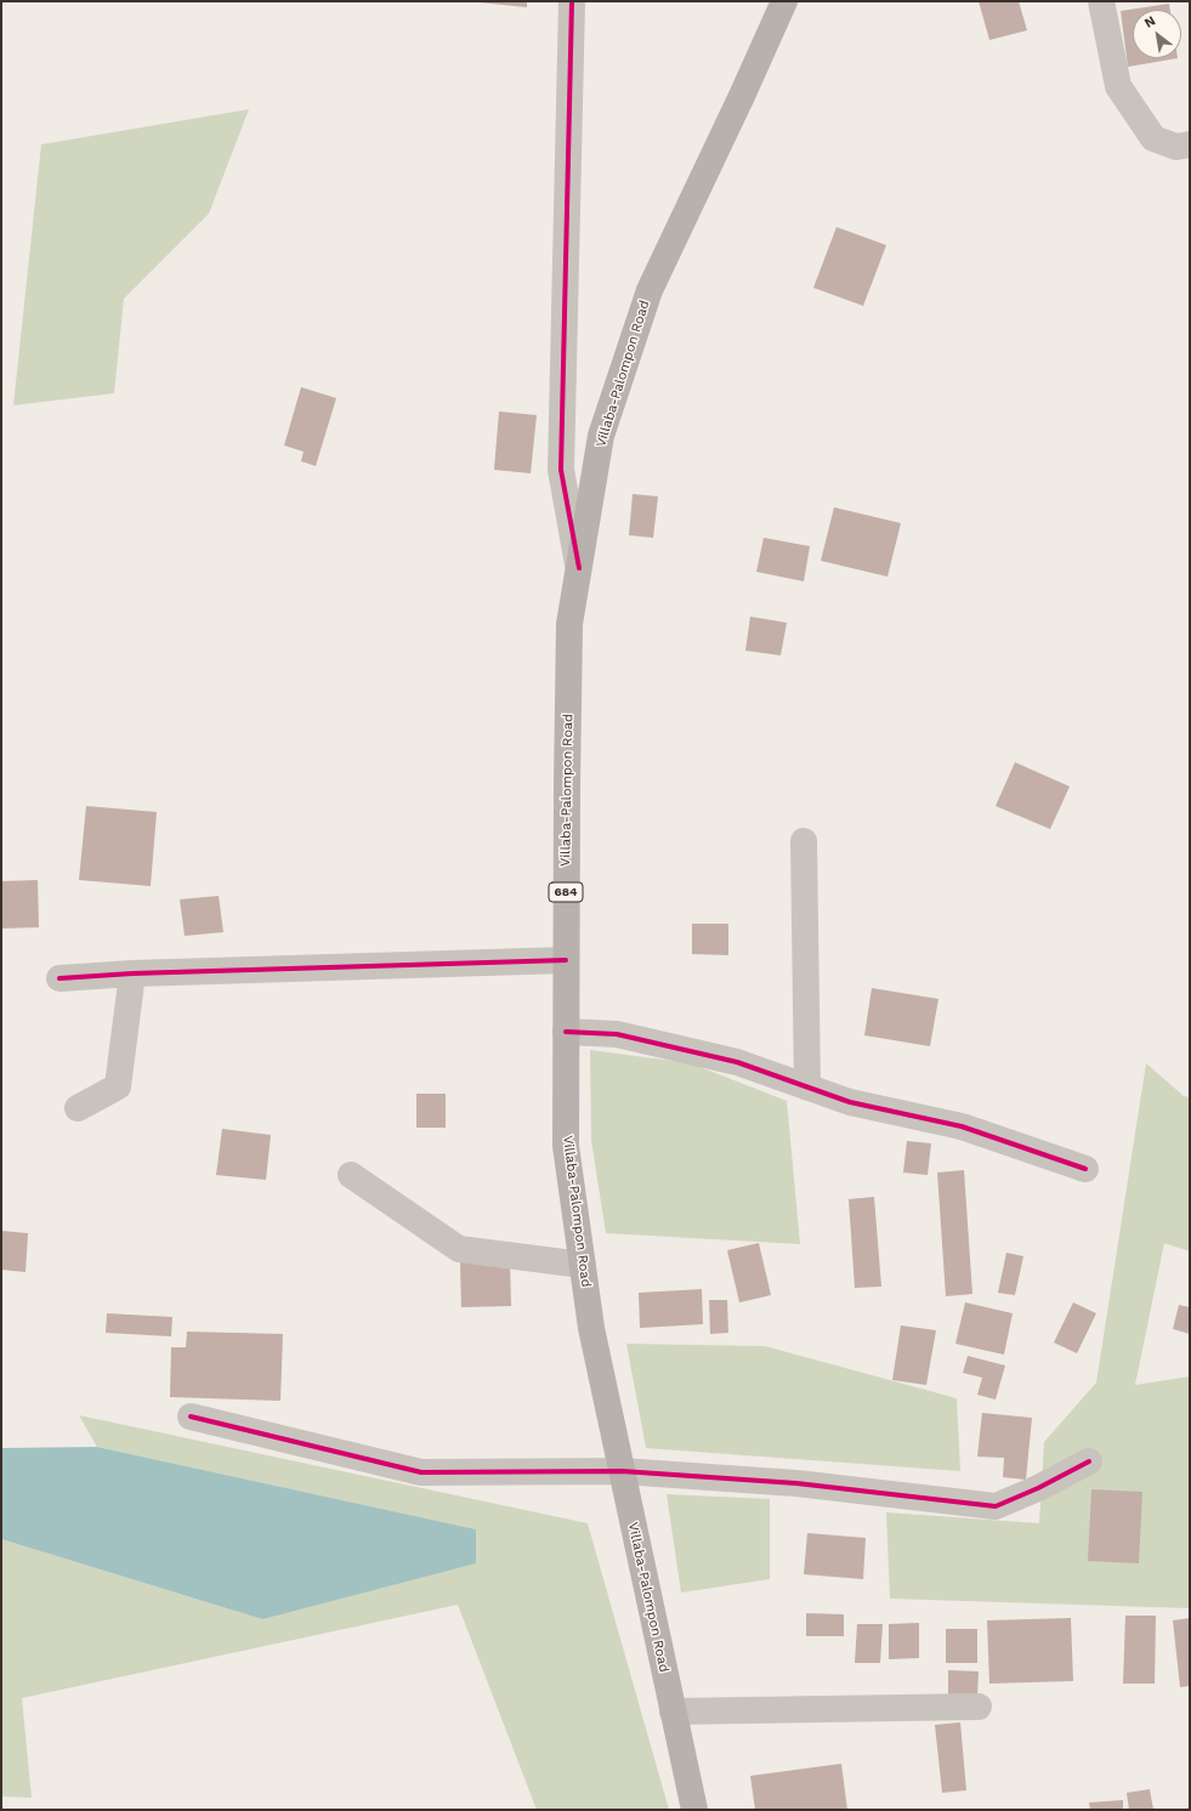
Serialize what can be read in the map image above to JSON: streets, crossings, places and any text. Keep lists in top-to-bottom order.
{
  "streets": {
    "main road": ["Villaba-Palompon Road", "684"]
  },
  "north": "top left"
}
